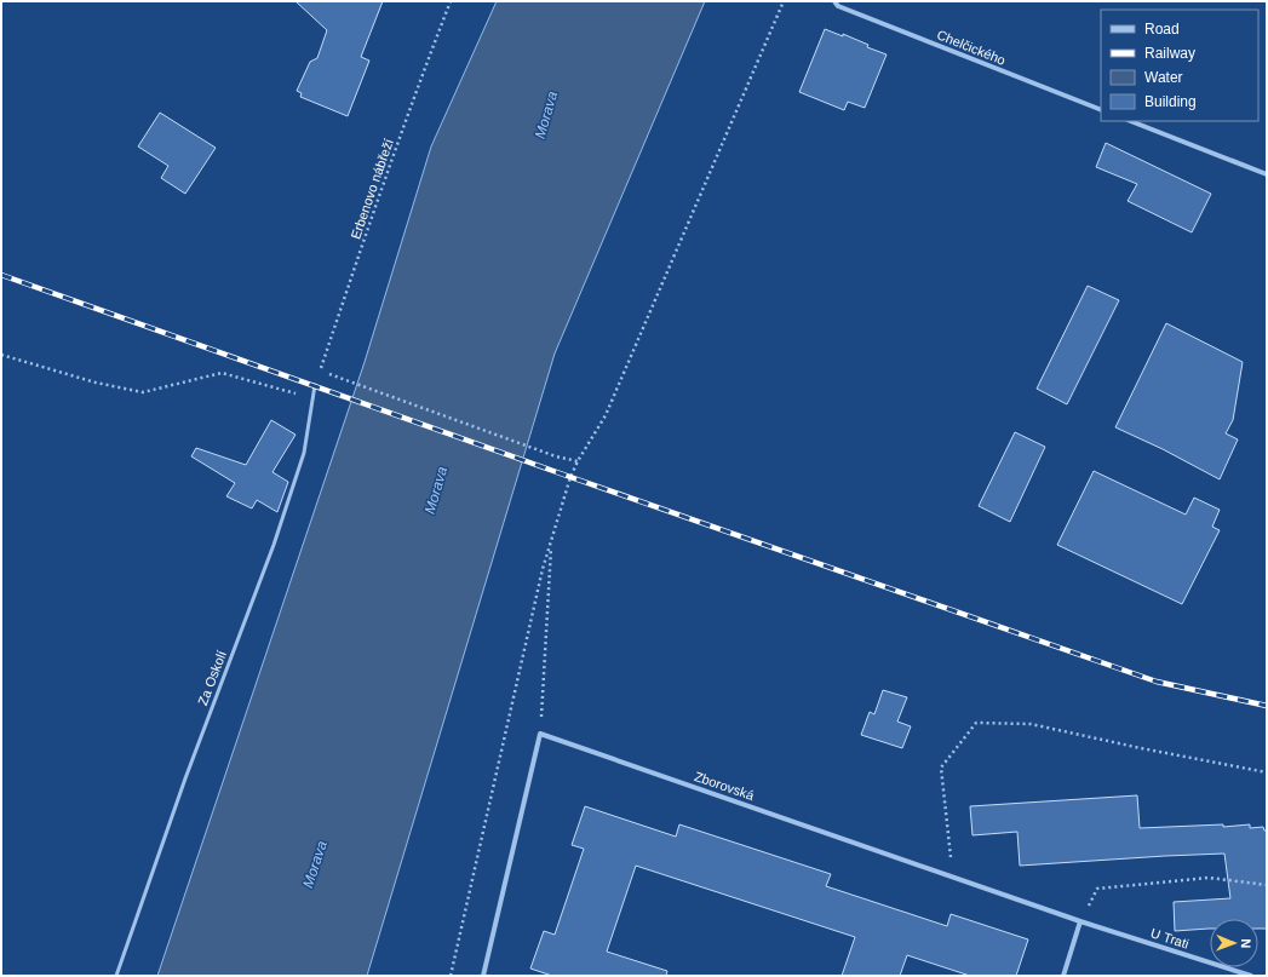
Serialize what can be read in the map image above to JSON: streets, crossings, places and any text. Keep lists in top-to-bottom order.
{
  "streets": {
    "street": ["Chelčického", "Zborovská", "U Trati"],
    "lane": ["Za Oskolí"],
    "path": ["Erbenovo nábřeží"]
  },
  "crossings": [
    ["Erbenovo nábřeží", "Za Oskolí"],
    ["Zborovská", "U Trati"]
  ],
  "water": ["Morava"],
  "legend": [
    "Road",
    "Railway",
    "Water",
    "Building"
  ],
  "north": "right"
}
